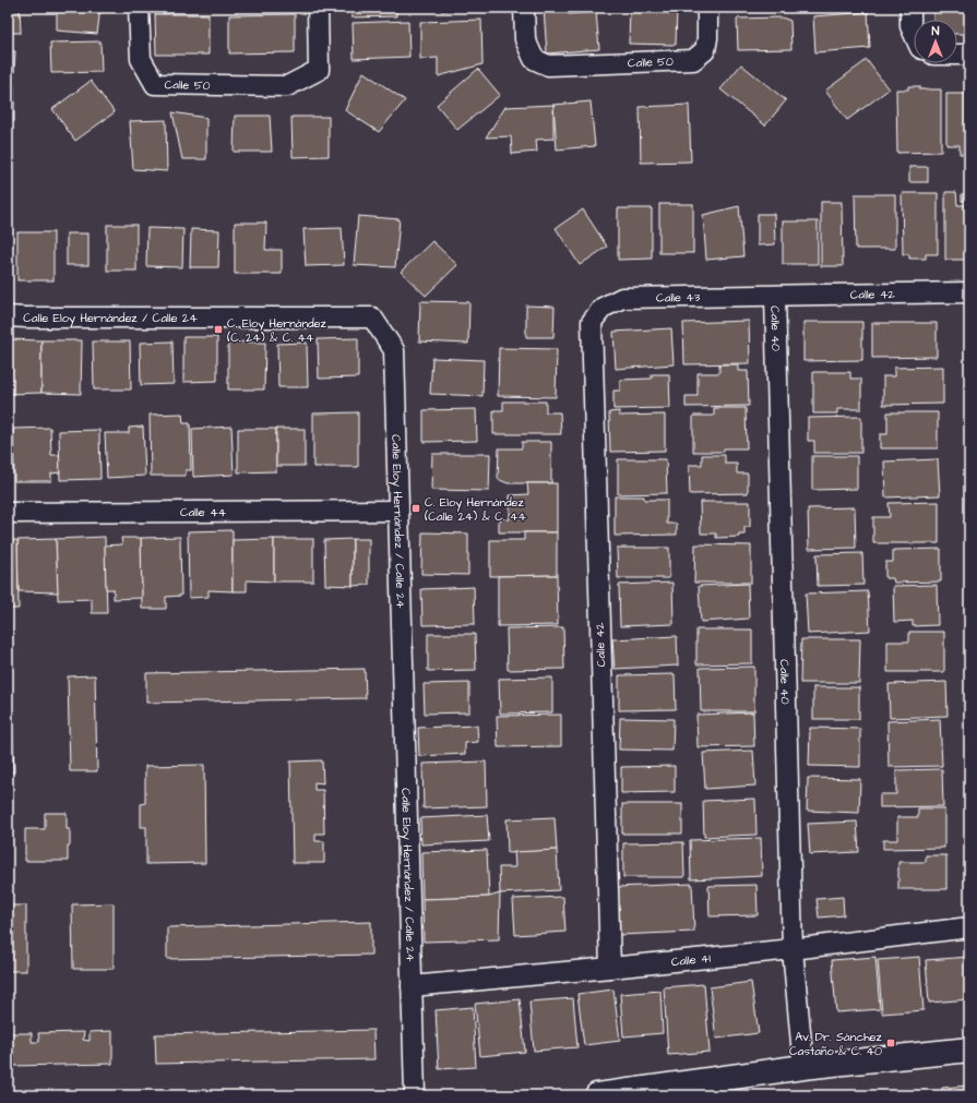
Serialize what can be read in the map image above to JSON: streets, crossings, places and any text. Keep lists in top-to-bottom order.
{
  "streets": {
    "street": [
      "Calle 50",
      "Calle 42",
      "Calle 43",
      "Calle Eloy Hernández / Calle 24",
      "Calle 40",
      "Calle 44",
      "Calle 41"
    ]
  },
  "crossings": [
    ["Calle 42", "Calle 43"],
    ["Calle 42", "Calle 40"],
    ["Calle 42", "Calle 41"],
    ["Calle 43", "Calle 40"],
    ["Calle Eloy Hernández / Calle 24", "Calle 44"],
    ["Calle Eloy Hernández / Calle 24", "Calle 41"],
    ["Calle 40", "Calle 41"]
  ],
  "places": {
    "transit": ["C. Eloy Hernández (C. 24) & C. 44", "C. Eloy Hernández (Calle 24) & C. 44", "Av. Dr. Sánchez Castaño & C. 40"]
  },
  "north": "top"
}
